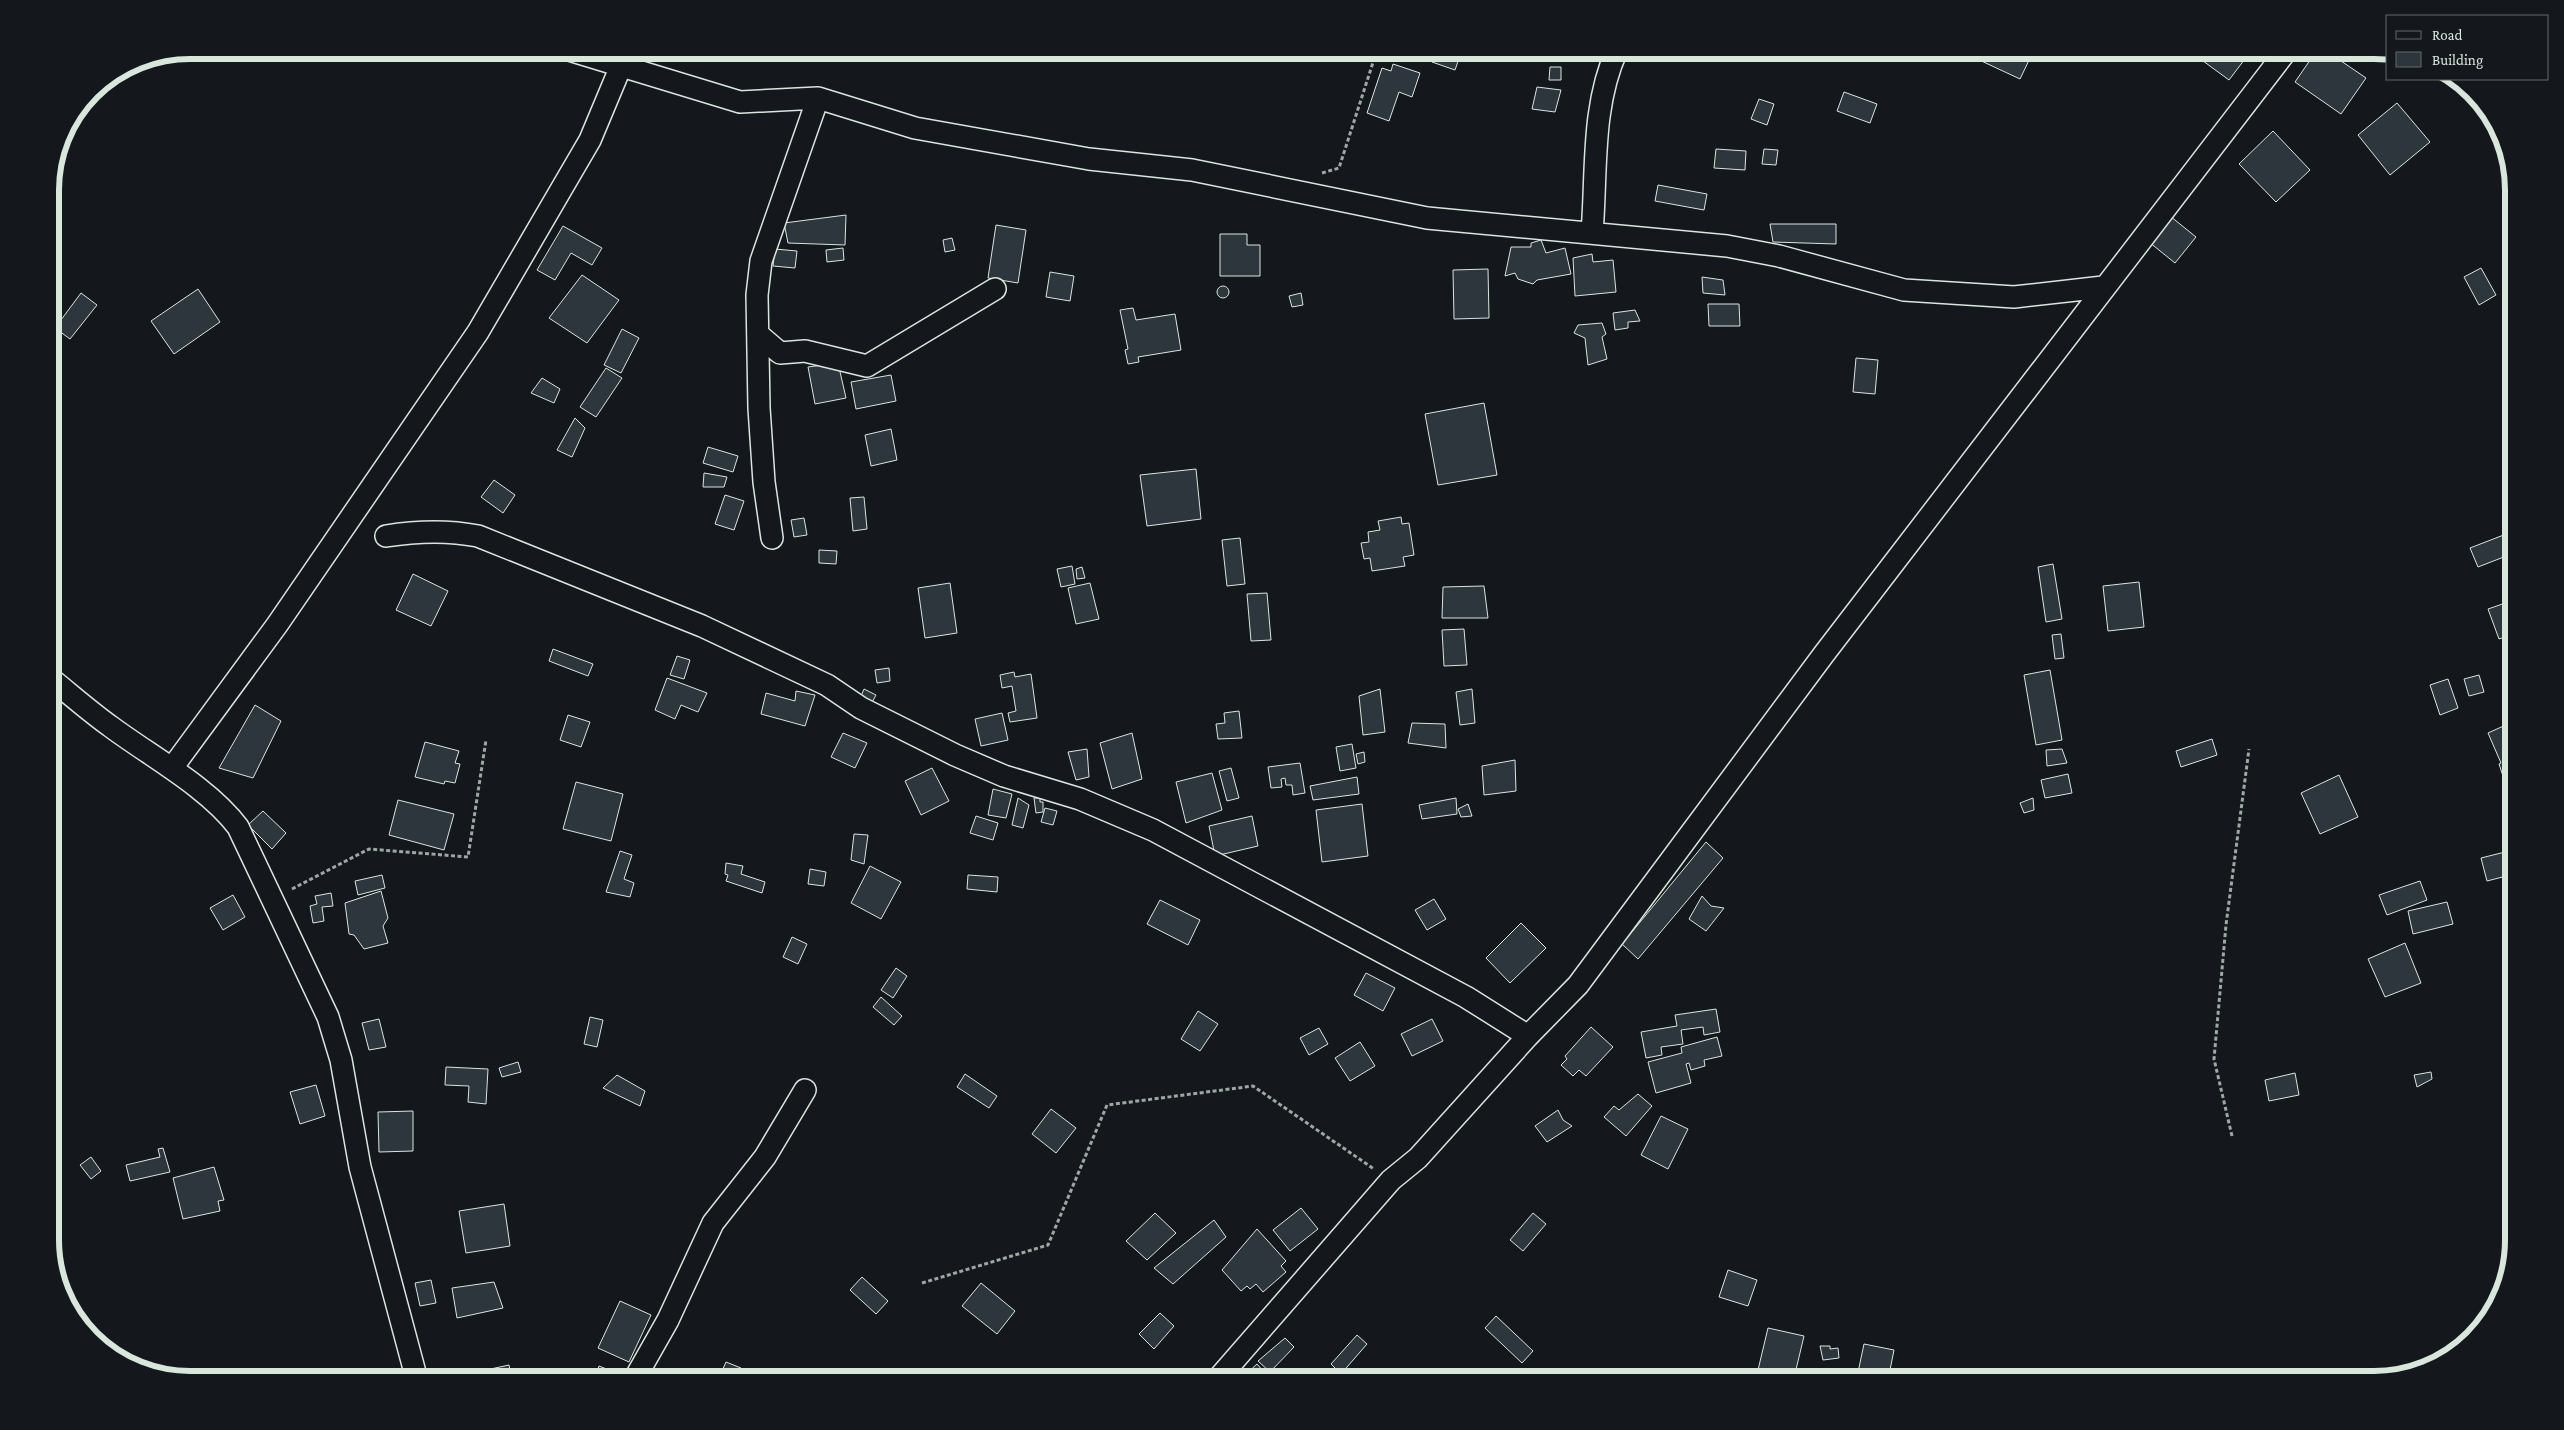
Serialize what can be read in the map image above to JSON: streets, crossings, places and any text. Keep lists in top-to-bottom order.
{
  "legend": ["Road", "Building"]
}
